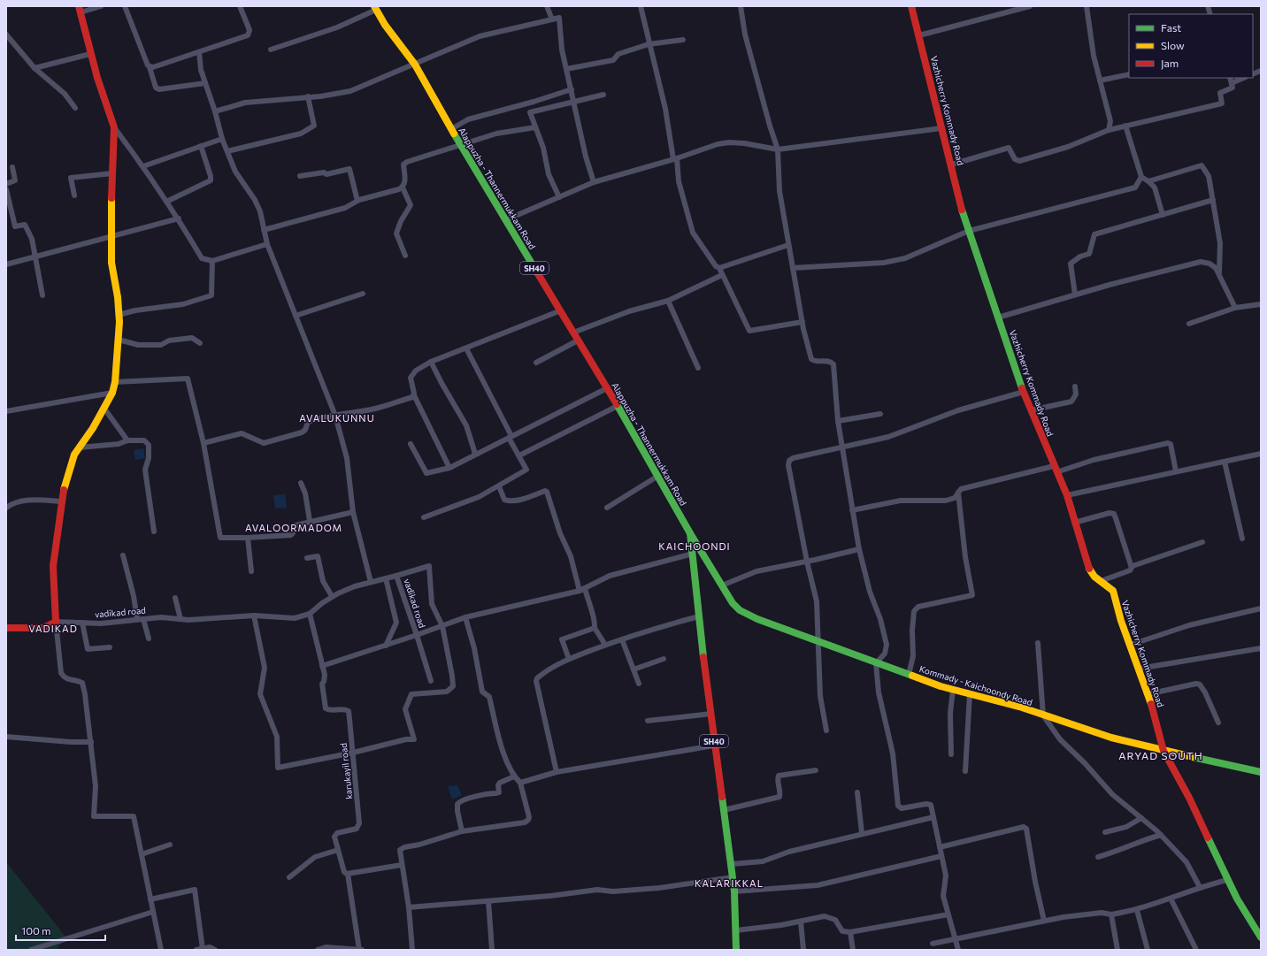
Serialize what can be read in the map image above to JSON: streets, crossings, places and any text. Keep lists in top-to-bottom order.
{
  "streets": {
    "main road": [
      "Vazhicherry Kommady Road",
      "Alappuzha - Thannermukkam Road",
      "SH40",
      "Kommady - Kaichoondy Road"
    ],
    "street": ["vadikad road", "karukayil road"]
  },
  "crossings": [
    ["Vazhicherry Kommady Road", "Kommady - Kaichoondy Road"],
    ["Alappuzha - Thannermukkam Road", "vadikad road"],
    ["Alappuzha - Thannermukkam Road", "Kommady - Kaichoondy Road"],
    ["vadikad road", "karukayil road"]
  ],
  "districts": [
    "AVALUKUNNU",
    "AVALOORMADOM",
    "KAICHOONDI",
    "VADIKAD",
    "ARYAD SOUTH",
    "KALARIKKAL"
  ],
  "legend": ["Fast", "Slow", "Jam"],
  "scale_bar": "100 m"
}
